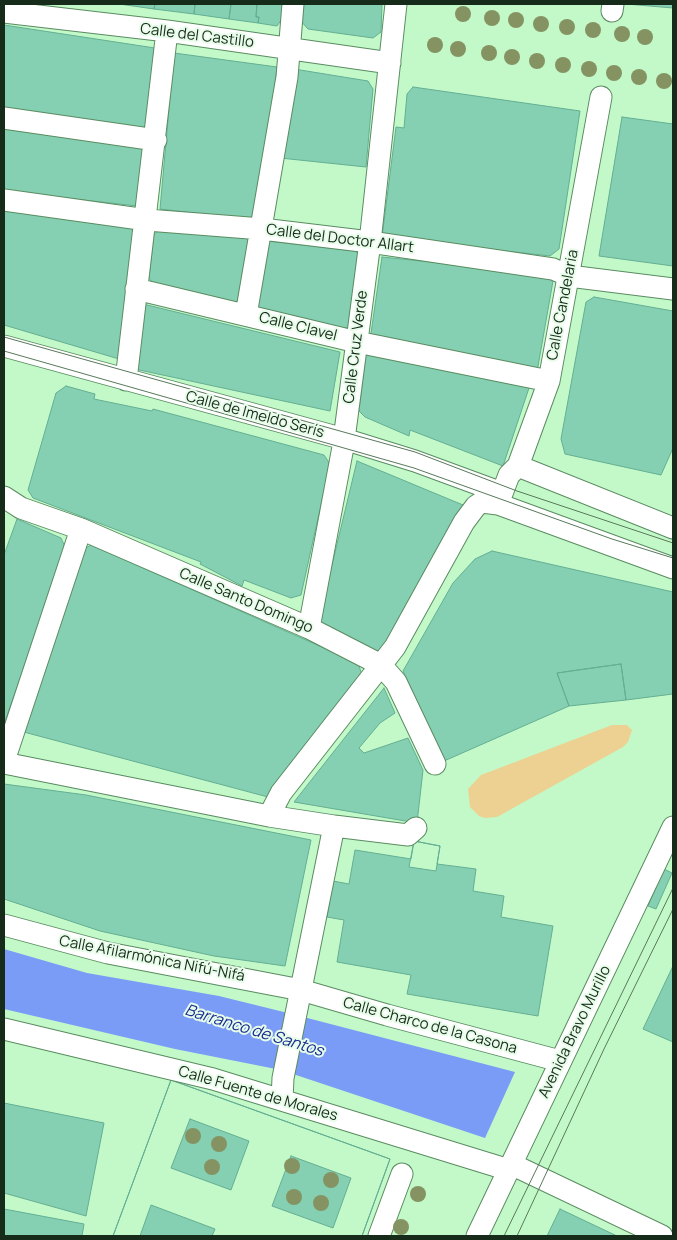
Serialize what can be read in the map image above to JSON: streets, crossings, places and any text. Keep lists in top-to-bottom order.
{
  "streets": {
    "street": [
      "Calle del Castillo",
      "Calle del Doctor Allart",
      "Calle Candelaria",
      "Calle Clavel",
      "Calle Cruz Verde",
      "Calle de Imeldo Serís",
      "Calle Santo Domingo",
      "Calle Afilarmónica Nifú-Nifá",
      "Calle Charco de la Casona",
      "Avenida Bravo Murillo",
      "Calle Fuente de Morales"
    ]
  },
  "crossings": [
    ["Calle del Castillo", "Calle Cruz Verde"],
    ["Calle del Doctor Allart", "Calle Candelaria"],
    ["Calle del Doctor Allart", "Calle Cruz Verde"],
    ["Calle Candelaria", "Calle Clavel"],
    ["Calle Candelaria", "Calle de Imeldo Serís"],
    ["Calle Candelaria", "Calle Santo Domingo"],
    ["Calle Clavel", "Calle Cruz Verde"],
    ["Calle Cruz Verde", "Calle de Imeldo Serís"],
    ["Calle Cruz Verde", "Calle Santo Domingo"],
    ["Calle Afilarmónica Nifú-Nifá", "Calle Charco de la Casona"],
    ["Calle Charco de la Casona", "Avenida Bravo Murillo"],
    ["Avenida Bravo Murillo", "Calle Fuente de Morales"]
  ],
  "water": ["Barranco de Santos"]
}
